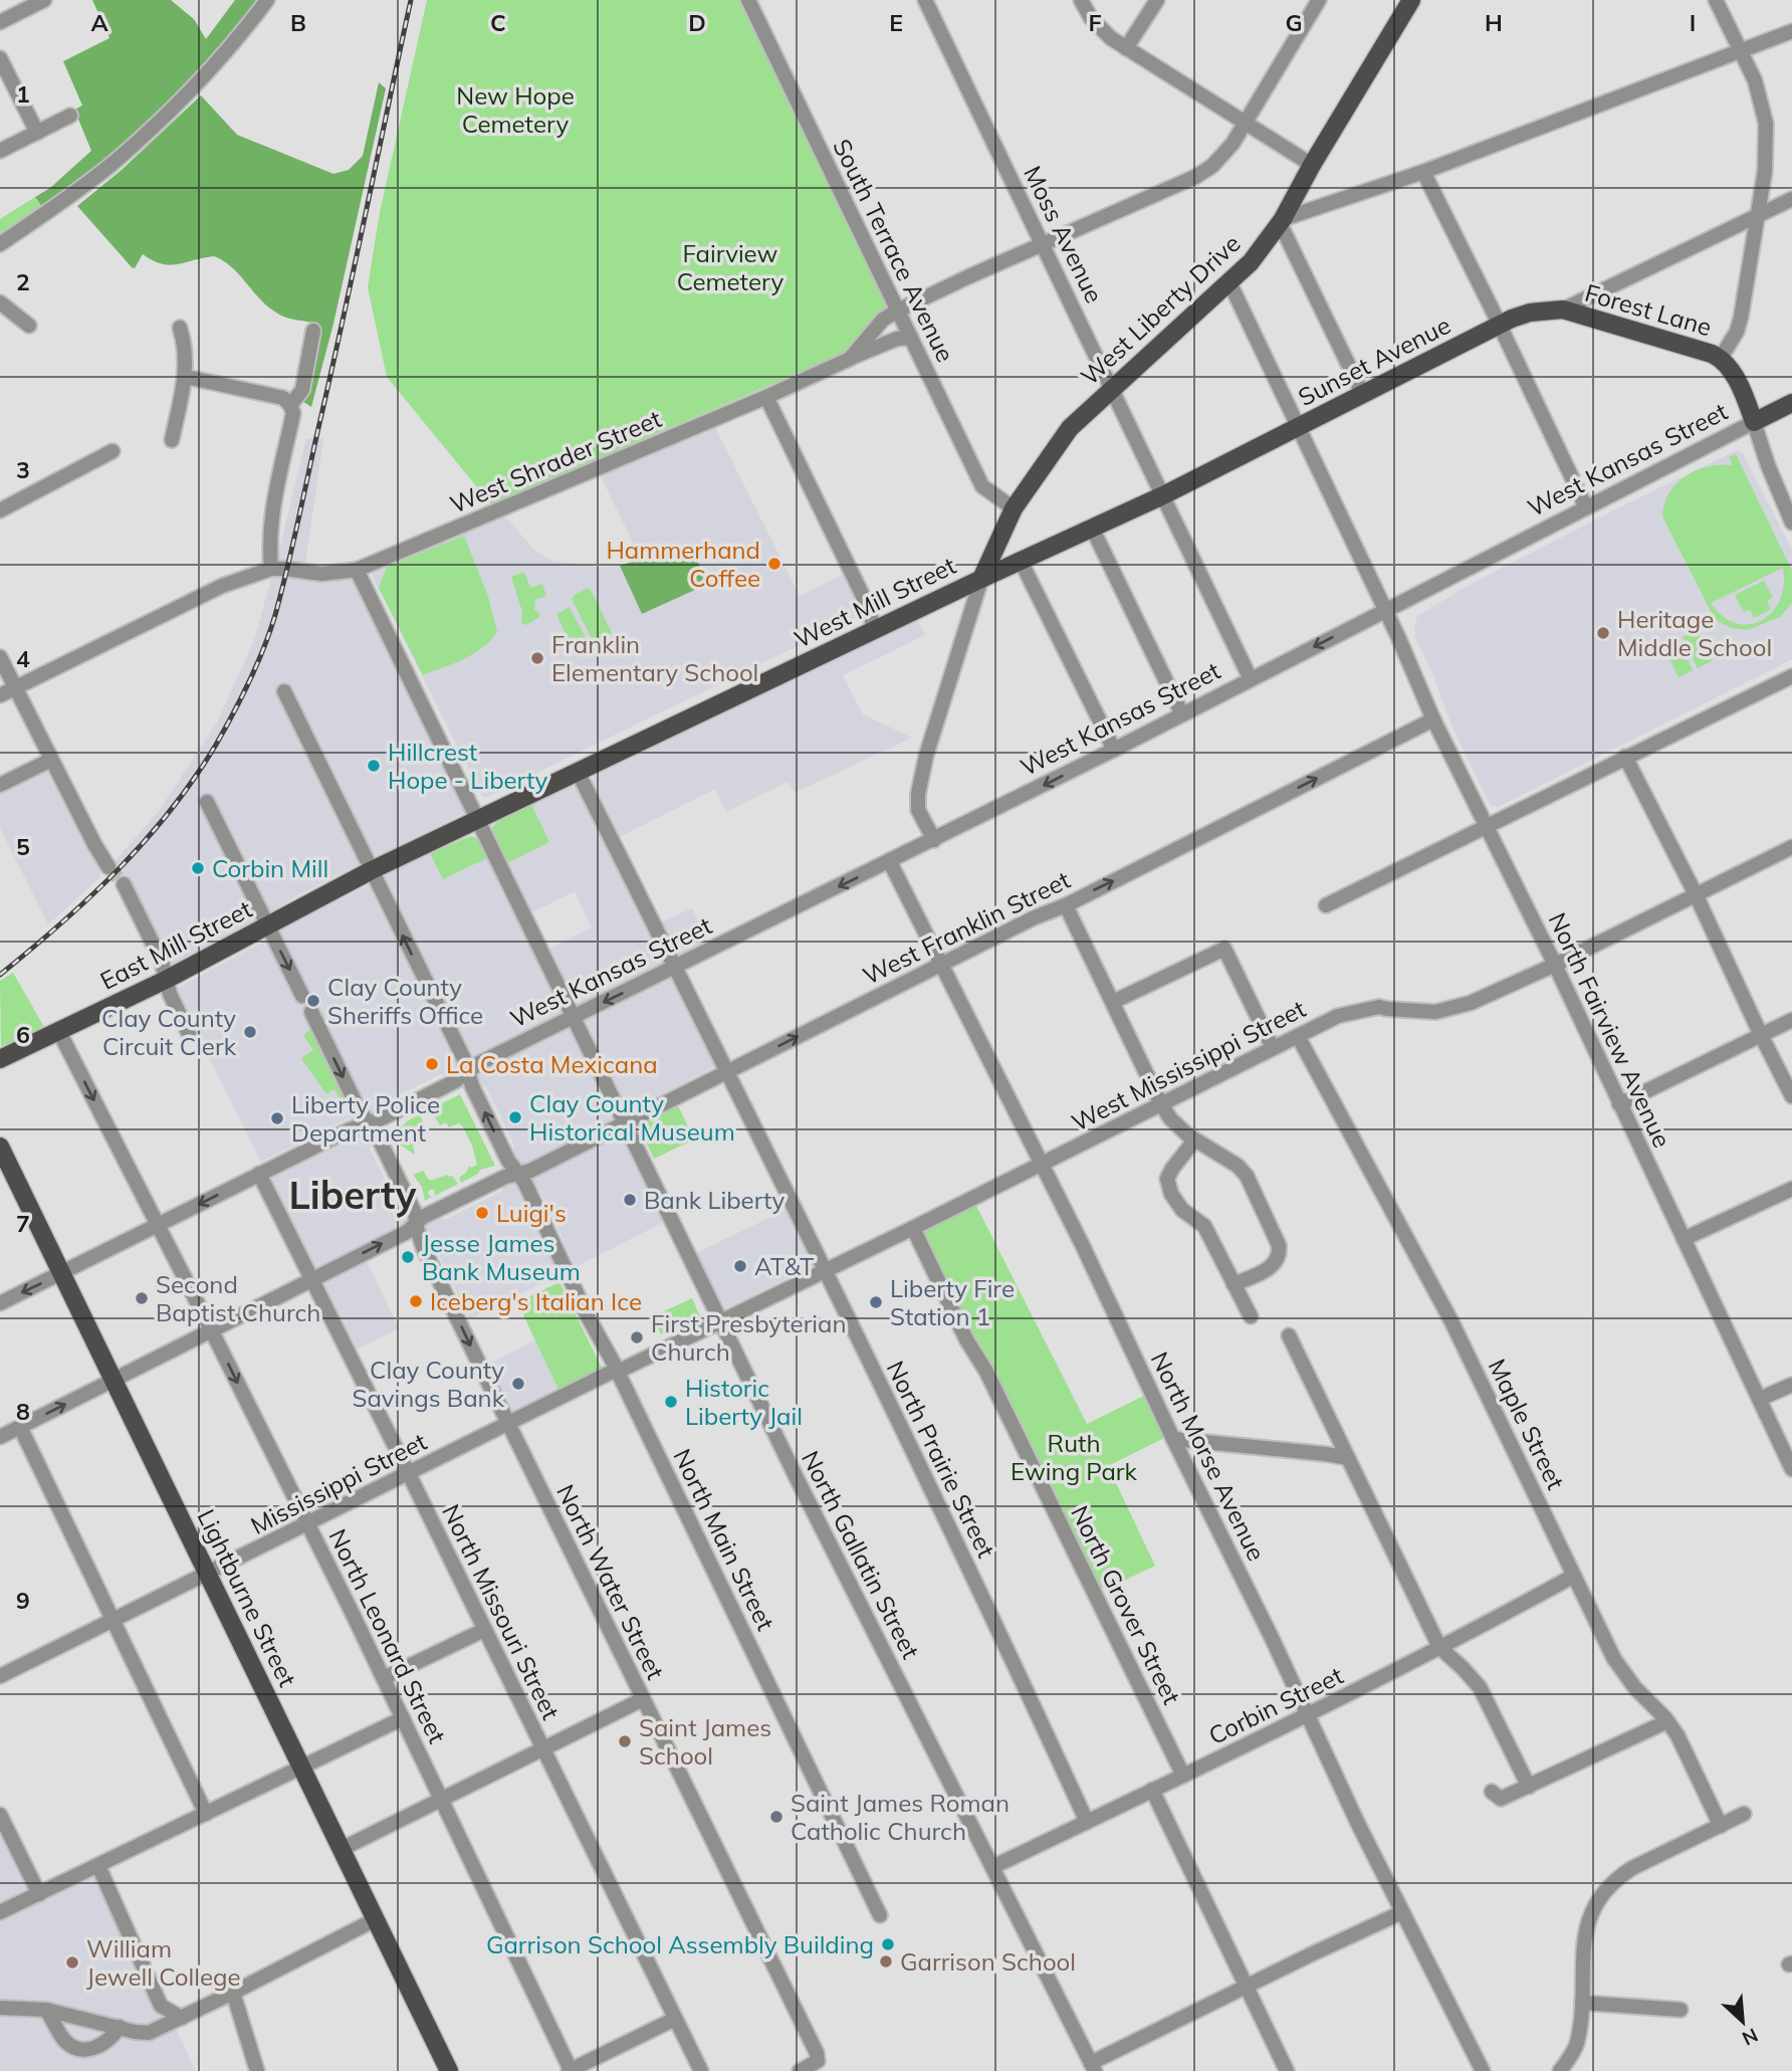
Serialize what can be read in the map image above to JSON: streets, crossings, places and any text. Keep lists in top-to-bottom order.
{
  "streets": {
    "main road": [
      "West Liberty Drive",
      "Forest Lane",
      "Sunset Avenue",
      "West Kansas Street",
      "West Mill Street",
      "East Mill Street",
      "Lightburne Street"
    ],
    "street": [
      "Moss Avenue",
      "South Terrace Avenue",
      "West Shrader Street",
      "West Franklin Street",
      "North Fairview Avenue",
      "West Mississippi Street",
      "Maple Street",
      "North Morse Avenue",
      "North Prairie Street",
      "Mississippi Street",
      "North Main Street",
      "North Gallatin Street",
      "North Water Street",
      "North Grover Street",
      "North Missouri Street",
      "North Leonard Street",
      "Corbin Street"
    ]
  },
  "crossings": [
    ["Moss Avenue", "West Liberty Drive"],
    ["Moss Avenue", "Sunset Avenue"],
    ["Moss Avenue", "West Kansas Street"],
    ["Moss Avenue", "West Shrader Street"],
    ["South Terrace Avenue", "West Liberty Drive"],
    ["South Terrace Avenue", "West Shrader Street"],
    ["West Liberty Drive", "Sunset Avenue"],
    ["West Liberty Drive", "West Mill Street"],
    ["West Liberty Drive", "North Fairview Avenue"],
    ["Forest Lane", "Sunset Avenue"],
    ["Sunset Avenue", "West Mill Street"],
    ["Sunset Avenue", "North Fairview Avenue"],
    ["West Kansas Street", "North Fairview Avenue"],
    ["West Kansas Street", "North Morse Avenue"],
    ["West Kansas Street", "North Prairie Street"],
    ["West Kansas Street", "North Main Street"],
    ["West Kansas Street", "North Gallatin Street"],
    ["West Kansas Street", "North Water Street"],
    ["West Kansas Street", "Lightburne Street"],
    ["West Kansas Street", "North Missouri Street"],
    ["West Kansas Street", "North Leonard Street"],
    ["West Shrader Street", "North Gallatin Street"],
    ["West Mill Street", "East Mill Street"],
    ["West Mill Street", "North Prairie Street"],
    ["West Mill Street", "North Main Street"],
    ["West Mill Street", "North Gallatin Street"],
    ["West Franklin Street", "North Fairview Avenue"],
    ["West Franklin Street", "North Morse Avenue"],
    ["West Franklin Street", "North Prairie Street"],
    ["West Franklin Street", "North Main Street"],
    ["West Franklin Street", "North Gallatin Street"],
    ["West Franklin Street", "North Water Street"],
    ["West Franklin Street", "Lightburne Street"],
    ["West Franklin Street", "North Missouri Street"],
    ["West Franklin Street", "North Leonard Street"],
    ["East Mill Street", "North Main Street"],
    ["East Mill Street", "North Leonard Street"],
    ["North Fairview Avenue", "West Mississippi Street"],
    ["West Mississippi Street", "Maple Street"],
    ["West Mississippi Street", "North Morse Avenue"],
    ["West Mississippi Street", "North Prairie Street"],
    ["West Mississippi Street", "Mississippi Street"],
    ["West Mississippi Street", "North Main Street"],
    ["West Mississippi Street", "North Gallatin Street"],
    ["West Mississippi Street", "North Grover Street"],
    ["Maple Street", "Corbin Street"],
    ["North Morse Avenue", "Corbin Street"],
    ["North Prairie Street", "Corbin Street"],
    ["Mississippi Street", "North Main Street"],
    ["Mississippi Street", "North Water Street"],
    ["Mississippi Street", "Lightburne Street"],
    ["Mississippi Street", "North Missouri Street"],
    ["Mississippi Street", "North Leonard Street"],
    ["North Gallatin Street", "Corbin Street"],
    ["North Grover Street", "Corbin Street"]
  ],
  "one_way": ["West Kansas Street", "West Franklin Street", "North Leonard Street"],
  "districts": ["Liberty"],
  "parks": ["New Hope Cemetery", "Fairview Cemetery", "Ruth Ewing Park"],
  "places": [
    "Hammerhand Coffee",
    "Heritage Middle School",
    "Franklin Elementary School",
    "Hillcrest Hope - Liberty",
    "Corbin Mill",
    "Clay County Sheriffs Office",
    "Clay County Circuit Clerk",
    "La Costa Mexicana",
    "Clay County Historical Museum",
    "Liberty Police Department",
    "Bank Liberty",
    "Luigi's",
    "Jesse James Bank Museum",
    "AT&T",
    "Second Baptist Church",
    "Iceberg's Italian Ice",
    "Liberty Fire Station 1",
    "First Presbyterian Church",
    "Clay County Savings Bank",
    "Historic Liberty Jail",
    "Saint James School",
    "Saint James Roman Catholic Church",
    "Garrison School Assembly Building",
    "Garrison School",
    "William Jewell College"
  ],
  "north": "bottom right",
  "grid": {
    "columns": [
      "A",
      "B",
      "C",
      "D",
      "E",
      "F",
      "G",
      "H",
      "I"
    ],
    "rows": [
      "1",
      "2",
      "3",
      "4",
      "5",
      "6",
      "7",
      "8",
      "9"
    ]
  }
}
